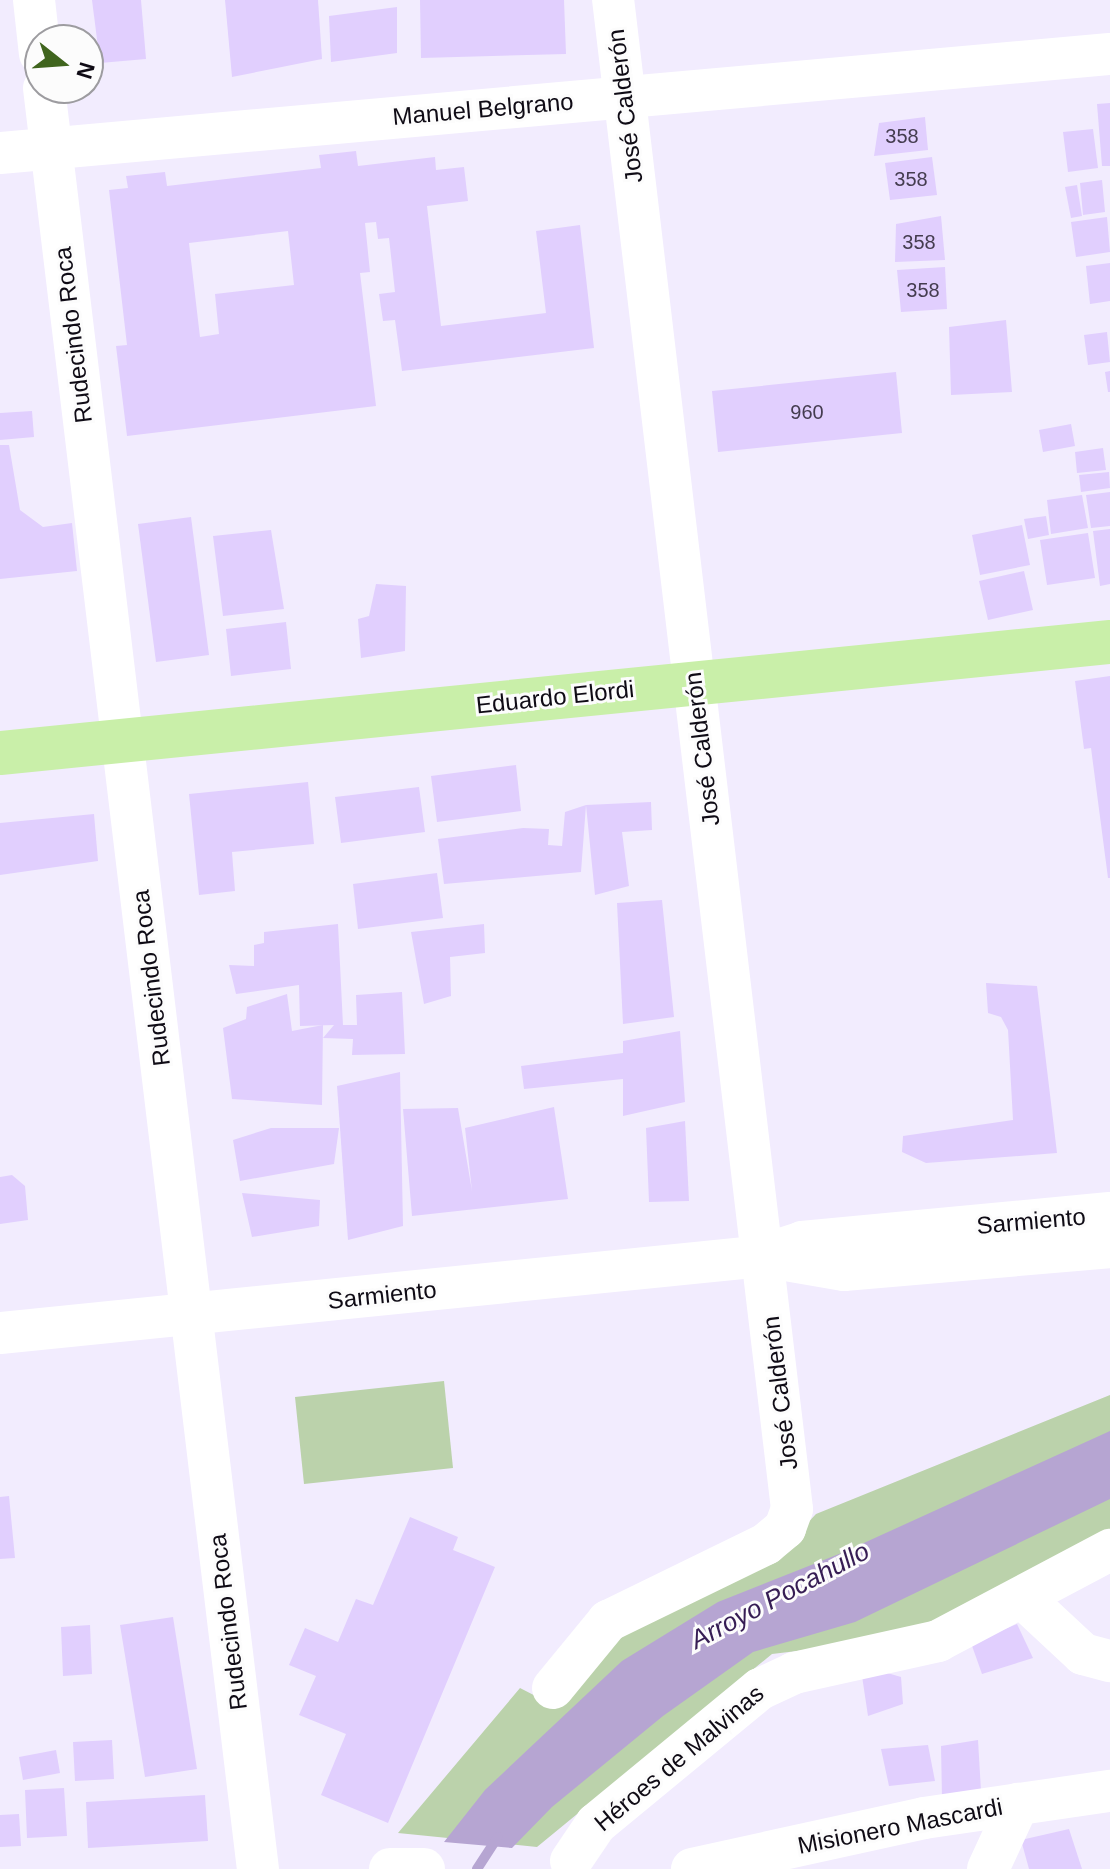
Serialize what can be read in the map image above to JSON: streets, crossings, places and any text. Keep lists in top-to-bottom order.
{
  "streets": {
    "main road": ["Eduardo Elordi"],
    "street": [
      "José Calderón",
      "Manuel Belgrano",
      "Rudecindo Roca",
      "Sarmiento",
      "Héroes de Malvinas",
      "Misionero Mascardi"
    ]
  },
  "crossings": [
    ["José Calderón", "Manuel Belgrano"],
    ["José Calderón", "Eduardo Elordi"],
    ["José Calderón", "Sarmiento"],
    ["Manuel Belgrano", "Rudecindo Roca"],
    ["Rudecindo Roca", "Eduardo Elordi"],
    ["Rudecindo Roca", "Sarmiento"]
  ],
  "water": ["Arroyo Pocahullo"],
  "house_numbers": [
    "358",
    "358",
    "358",
    "358",
    "960"
  ],
  "north": "right"
}
